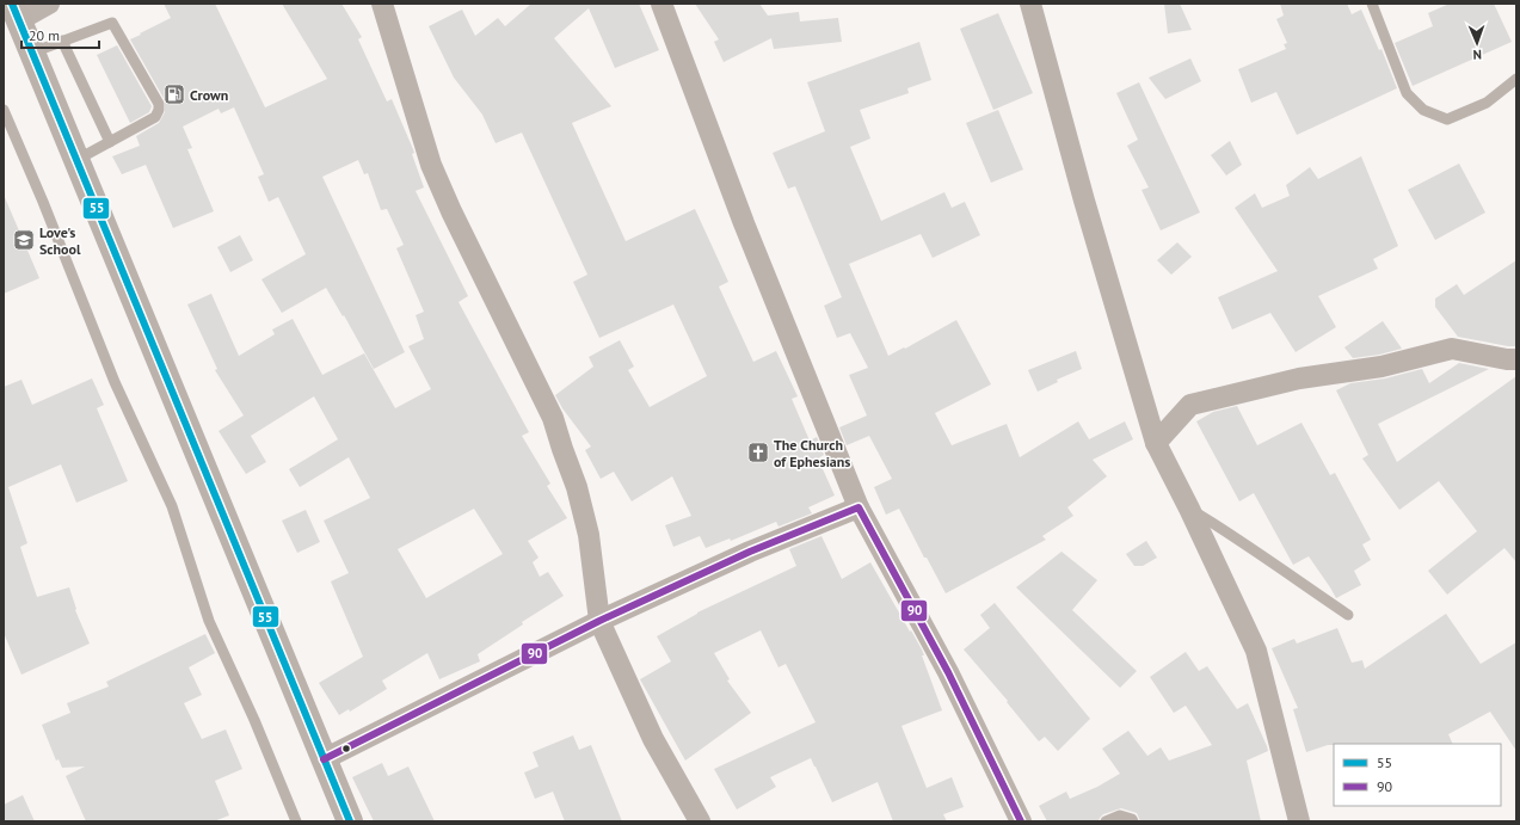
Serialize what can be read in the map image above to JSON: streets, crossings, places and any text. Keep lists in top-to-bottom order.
{
  "places": {
    "fuel station": ["Crown"],
    "school or university": ["Love's School"],
    "church": ["The Church of Ephesians"]
  },
  "lines": ["transit line 55", "transit line 90"],
  "legend": ["55", "90"],
  "scale_bar": "20 m",
  "north": "bottom"
}
